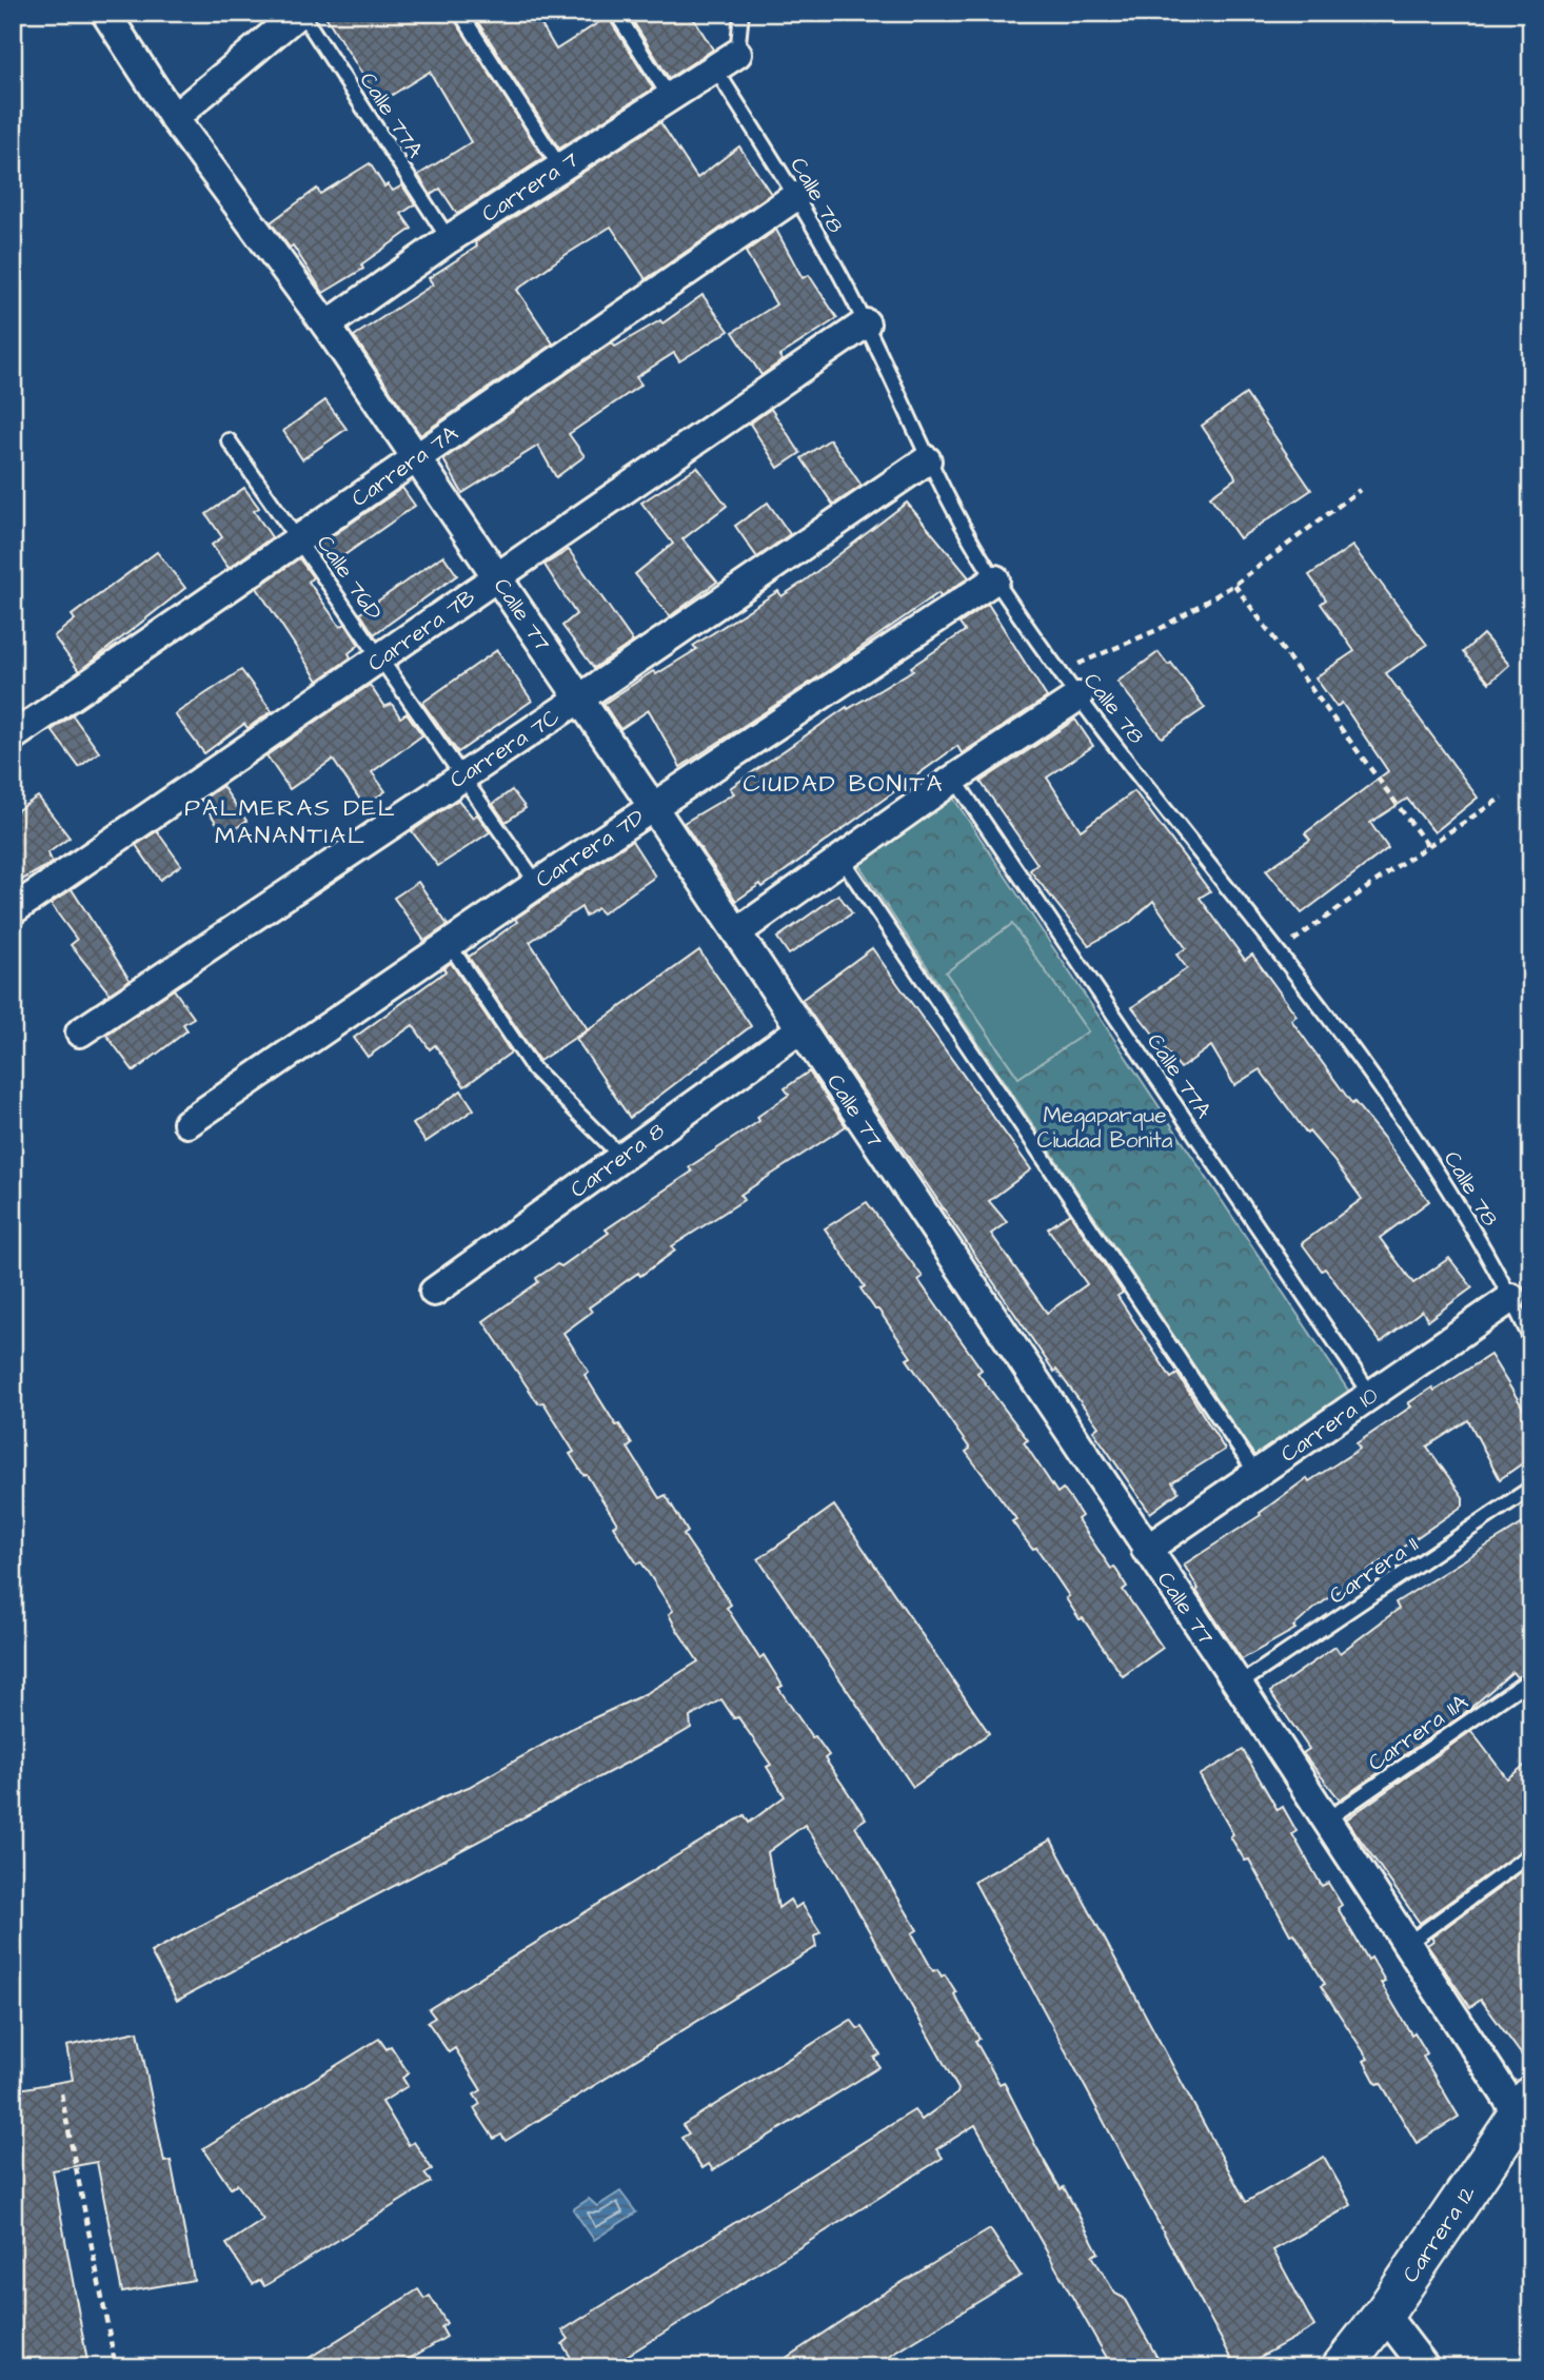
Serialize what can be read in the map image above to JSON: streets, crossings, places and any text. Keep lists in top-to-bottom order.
{
  "streets": {
    "main road": ["Carrera 12"],
    "street": [
      "Carrera 7",
      "Carrera 7A",
      "Calle 77",
      "Carrera 7B",
      "Carrera 7C",
      "Carrera 7D",
      "Carrera 8",
      "Carrera 10"
    ],
    "lane": [
      "Calle 77A",
      "Calle 78",
      "Calle 76D",
      "Carrera 11",
      "Carrera 11A"
    ]
  },
  "crossings": [
    ["Calle 77A", "Carrera 7"],
    ["Calle 77A", "Carrera 10"],
    ["Carrera 7", "Calle 78"],
    ["Carrera 7", "Calle 77"],
    ["Calle 78", "Carrera 7A"],
    ["Calle 78", "Carrera 7B"],
    ["Calle 78", "Carrera 7C"],
    ["Calle 78", "Carrera 7D"],
    ["Calle 78", "Carrera 10"],
    ["Carrera 7A", "Calle 76D"],
    ["Carrera 7A", "Calle 77"],
    ["Calle 76D", "Carrera 7B"],
    ["Calle 76D", "Carrera 7C"],
    ["Calle 76D", "Carrera 7D"],
    ["Calle 77", "Carrera 7B"],
    ["Calle 77", "Carrera 7C"],
    ["Calle 77", "Carrera 7D"],
    ["Calle 77", "Carrera 8"],
    ["Calle 77", "Carrera 10"],
    ["Calle 77", "Carrera 11"],
    ["Calle 77", "Carrera 11A"],
    ["Calle 77", "Carrera 12"]
  ],
  "districts": ["CIUDAD BONITA", "PALMERAS DEL MANANTIAL"],
  "parks": ["Megaparque Ciudad Bonita"]
}
